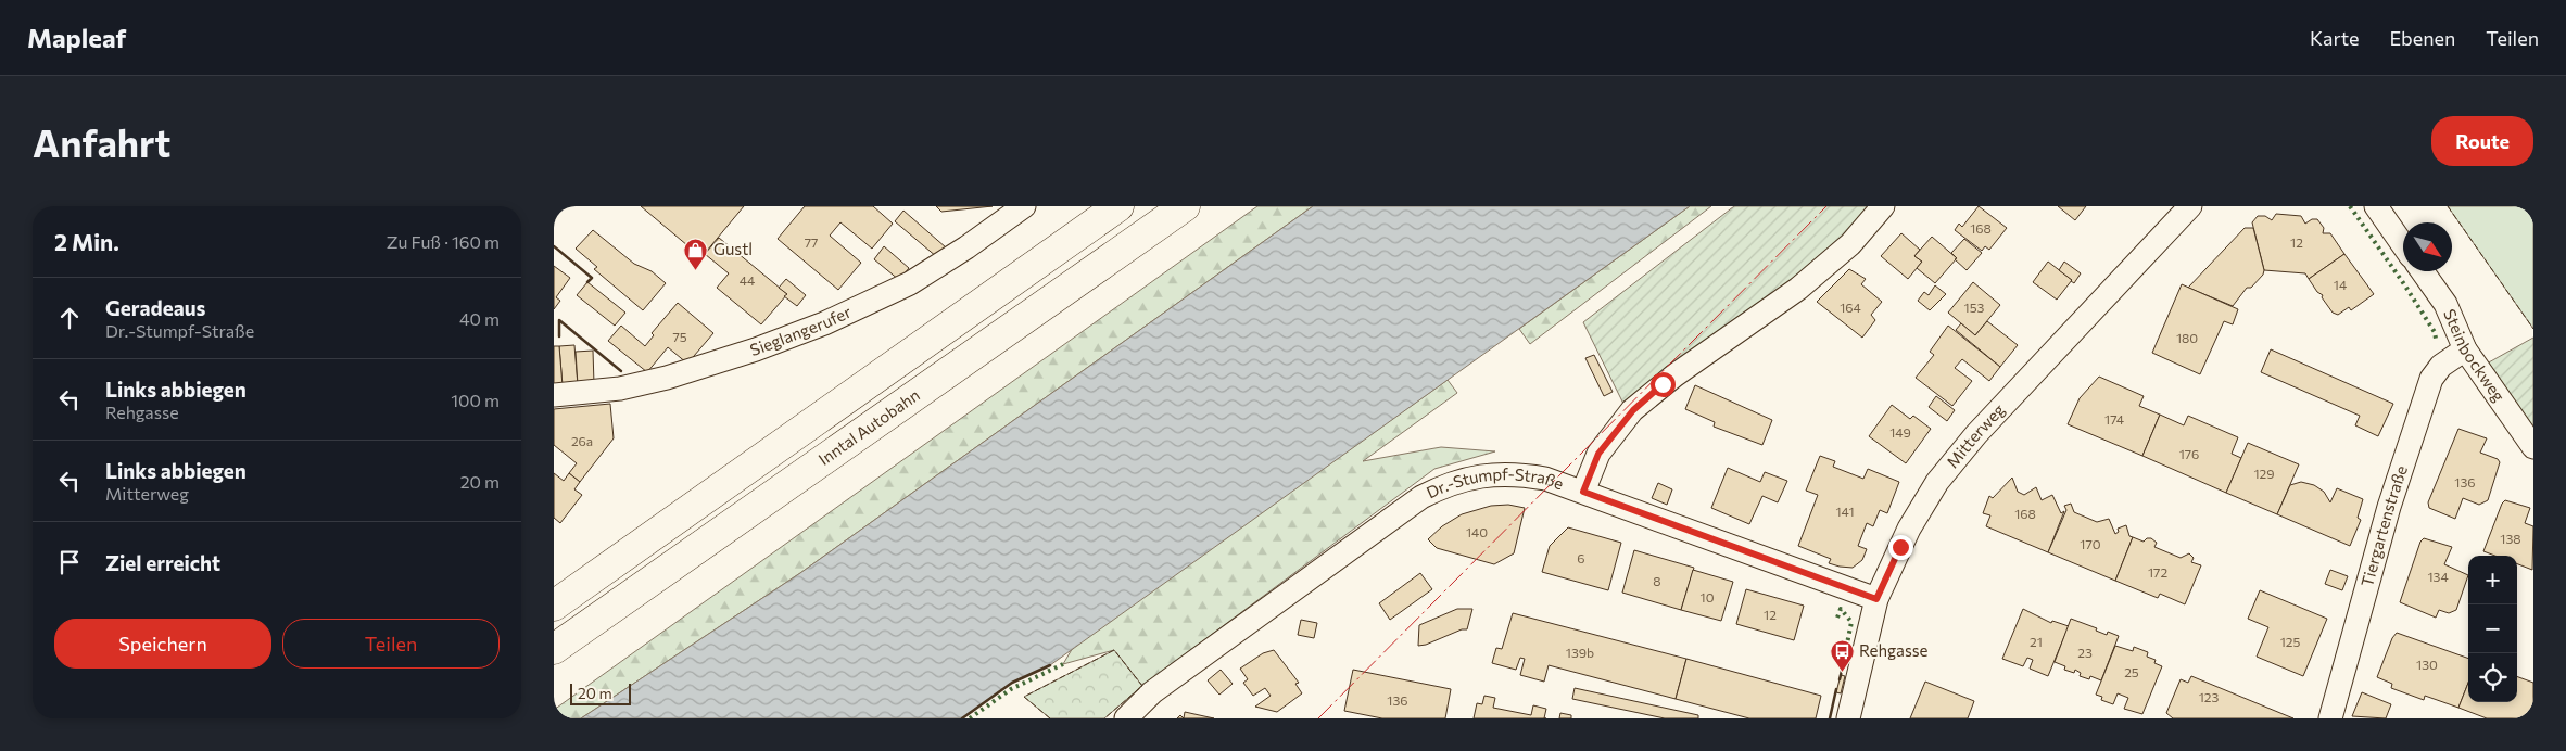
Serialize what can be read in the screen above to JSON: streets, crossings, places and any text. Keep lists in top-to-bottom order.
{
  "streets": {
    "highway": ["Inntal Autobahn"],
    "street": [
      "Sieglangerufer",
      "Steinbockweg",
      "Mitterweg",
      "Dr.-Stumpf-Straße",
      "Tiergartenstraße"
    ]
  },
  "crossings": [
    ["Steinbockweg", "Tiergartenstraße"]
  ],
  "places": {
    "shop": ["Gustl"],
    "bus stop": ["Rehgasse"]
  },
  "house_numbers": [
    "168",
    "77",
    "12",
    "44",
    "14",
    "164",
    "153",
    "75",
    "180",
    "174",
    "149",
    "26a",
    "176",
    "129",
    "136",
    "141",
    "168",
    "140",
    "138",
    "170",
    "6",
    "172",
    "134",
    "8",
    "10",
    "12",
    "21",
    "125",
    "139b",
    "23",
    "130",
    "25",
    "123",
    "136"
  ],
  "scale_bar": "20 m",
  "north": "bottom right",
  "page": {
    "header": "Mapleaf",
    "nav": ["Karte", "Ebenen", "Teilen"],
    "buttons": [
      "Route",
      ["Speichern", "Teilen"]
    ],
    "title": "Anfahrt",
    "heading": ["2 Min.", "Zu Fuß · 160 m"],
    "list": [
      ["Geradeaus", "Dr.-Stumpf-Straße", "40 m"],
      ["Links abbiegen", "Rehgasse", "100 m"],
      ["Links abbiegen", "Mitterweg", "20 m"],
      "Ziel erreicht"
    ],
    "map_buttons": ["+", "−"],
    "scale": "20 m"
  }
}
